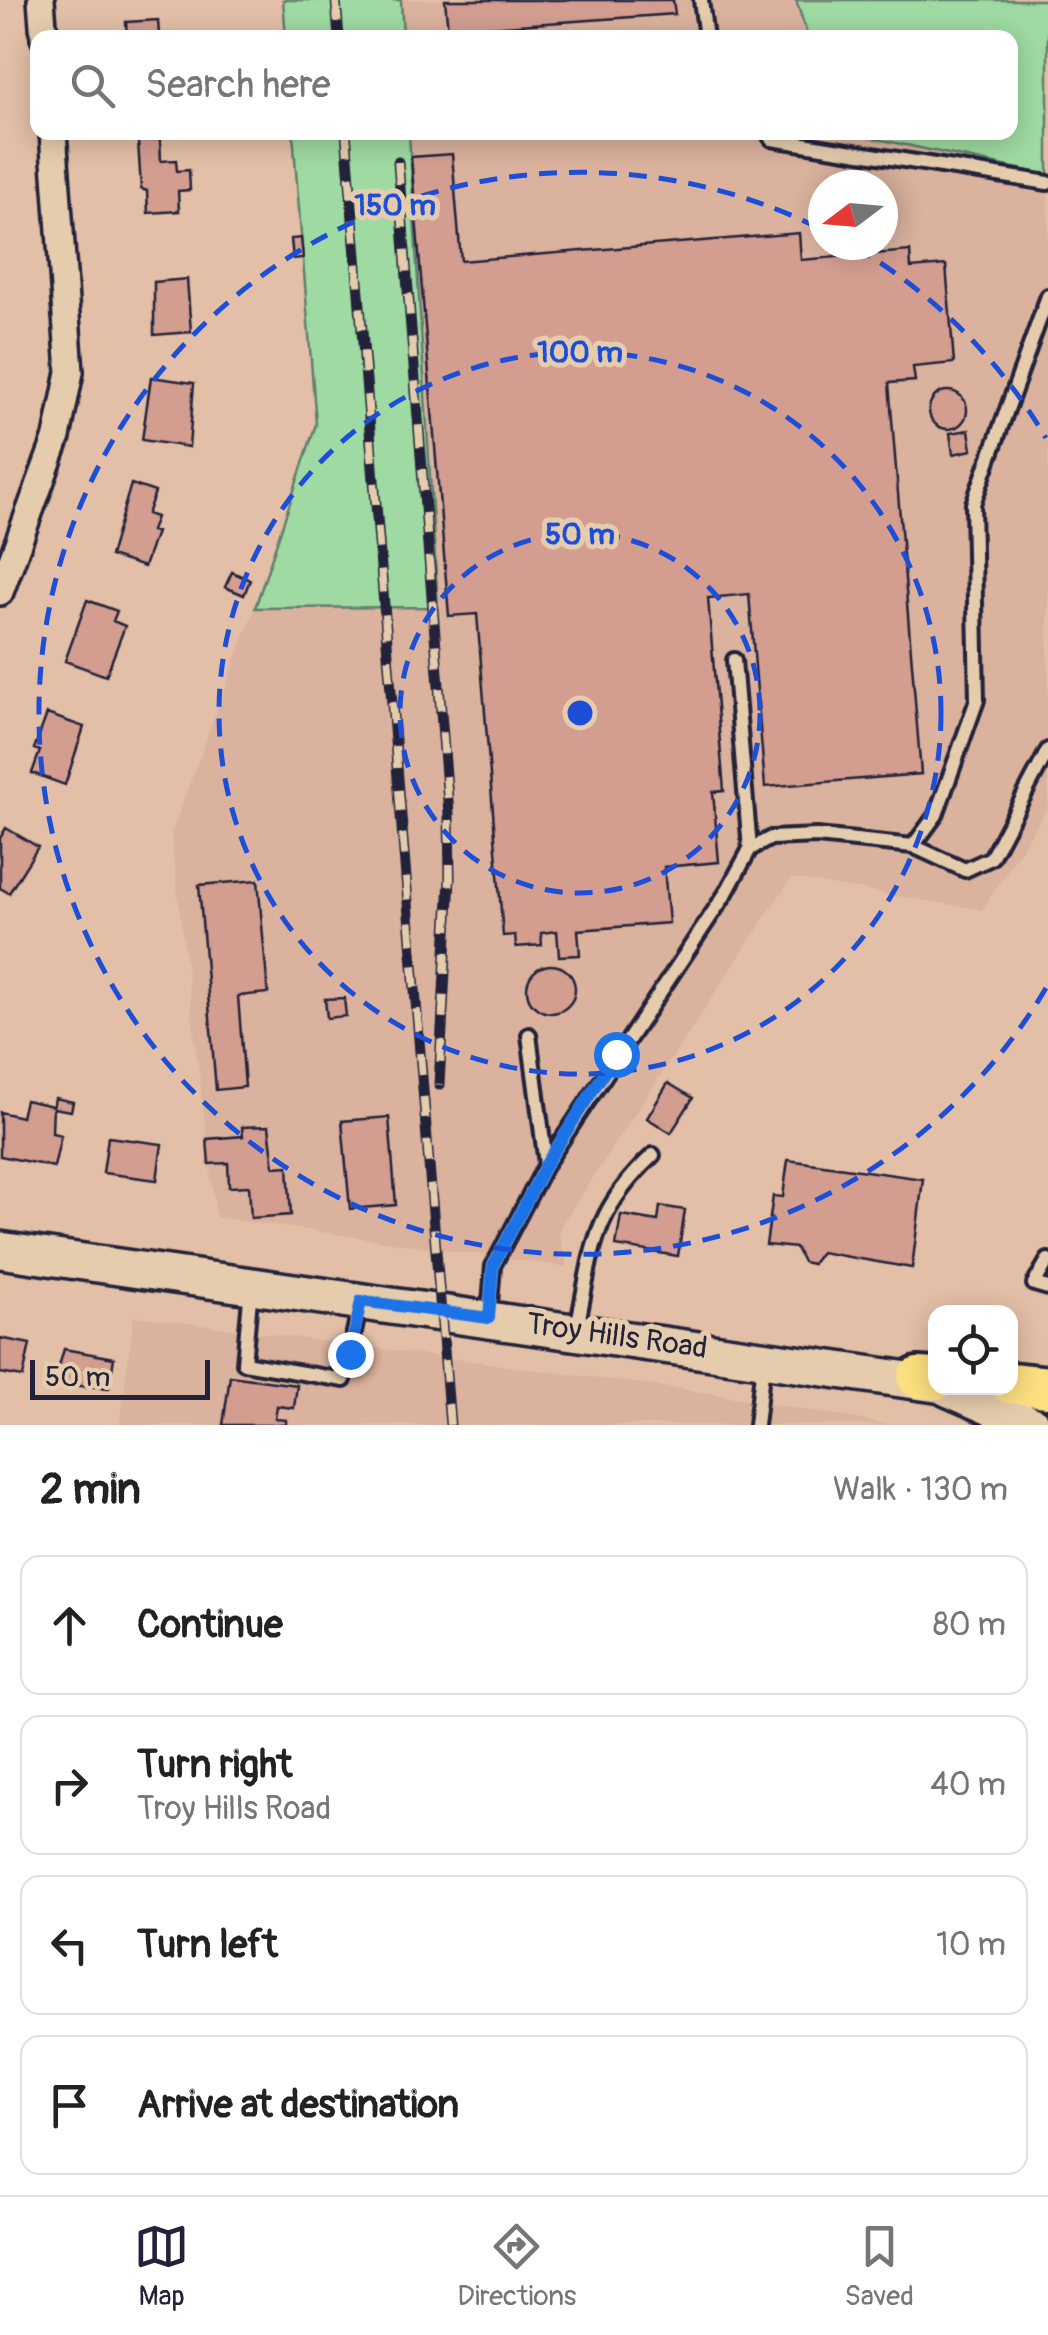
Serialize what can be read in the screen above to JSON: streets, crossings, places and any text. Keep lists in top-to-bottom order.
{
  "streets": {
    "main road": ["Troy Hills Road"]
  },
  "scale_bar": "50 m",
  "north": "left",
  "page": {
    "search": "Search here",
    "scale": "50 m",
    "heading": ["2 min", "Walk · 130 m"],
    "list": [
      ["Continue", "80 m"],
      ["Turn right", "Troy Hills Road", "40 m"],
      ["Turn left", "10 m"],
      "Arrive at destination"
    ],
    "nav": ["Map", "Directions", "Saved"]
  },
  "rings": ["150 m", "100 m", "50 m"]
}
